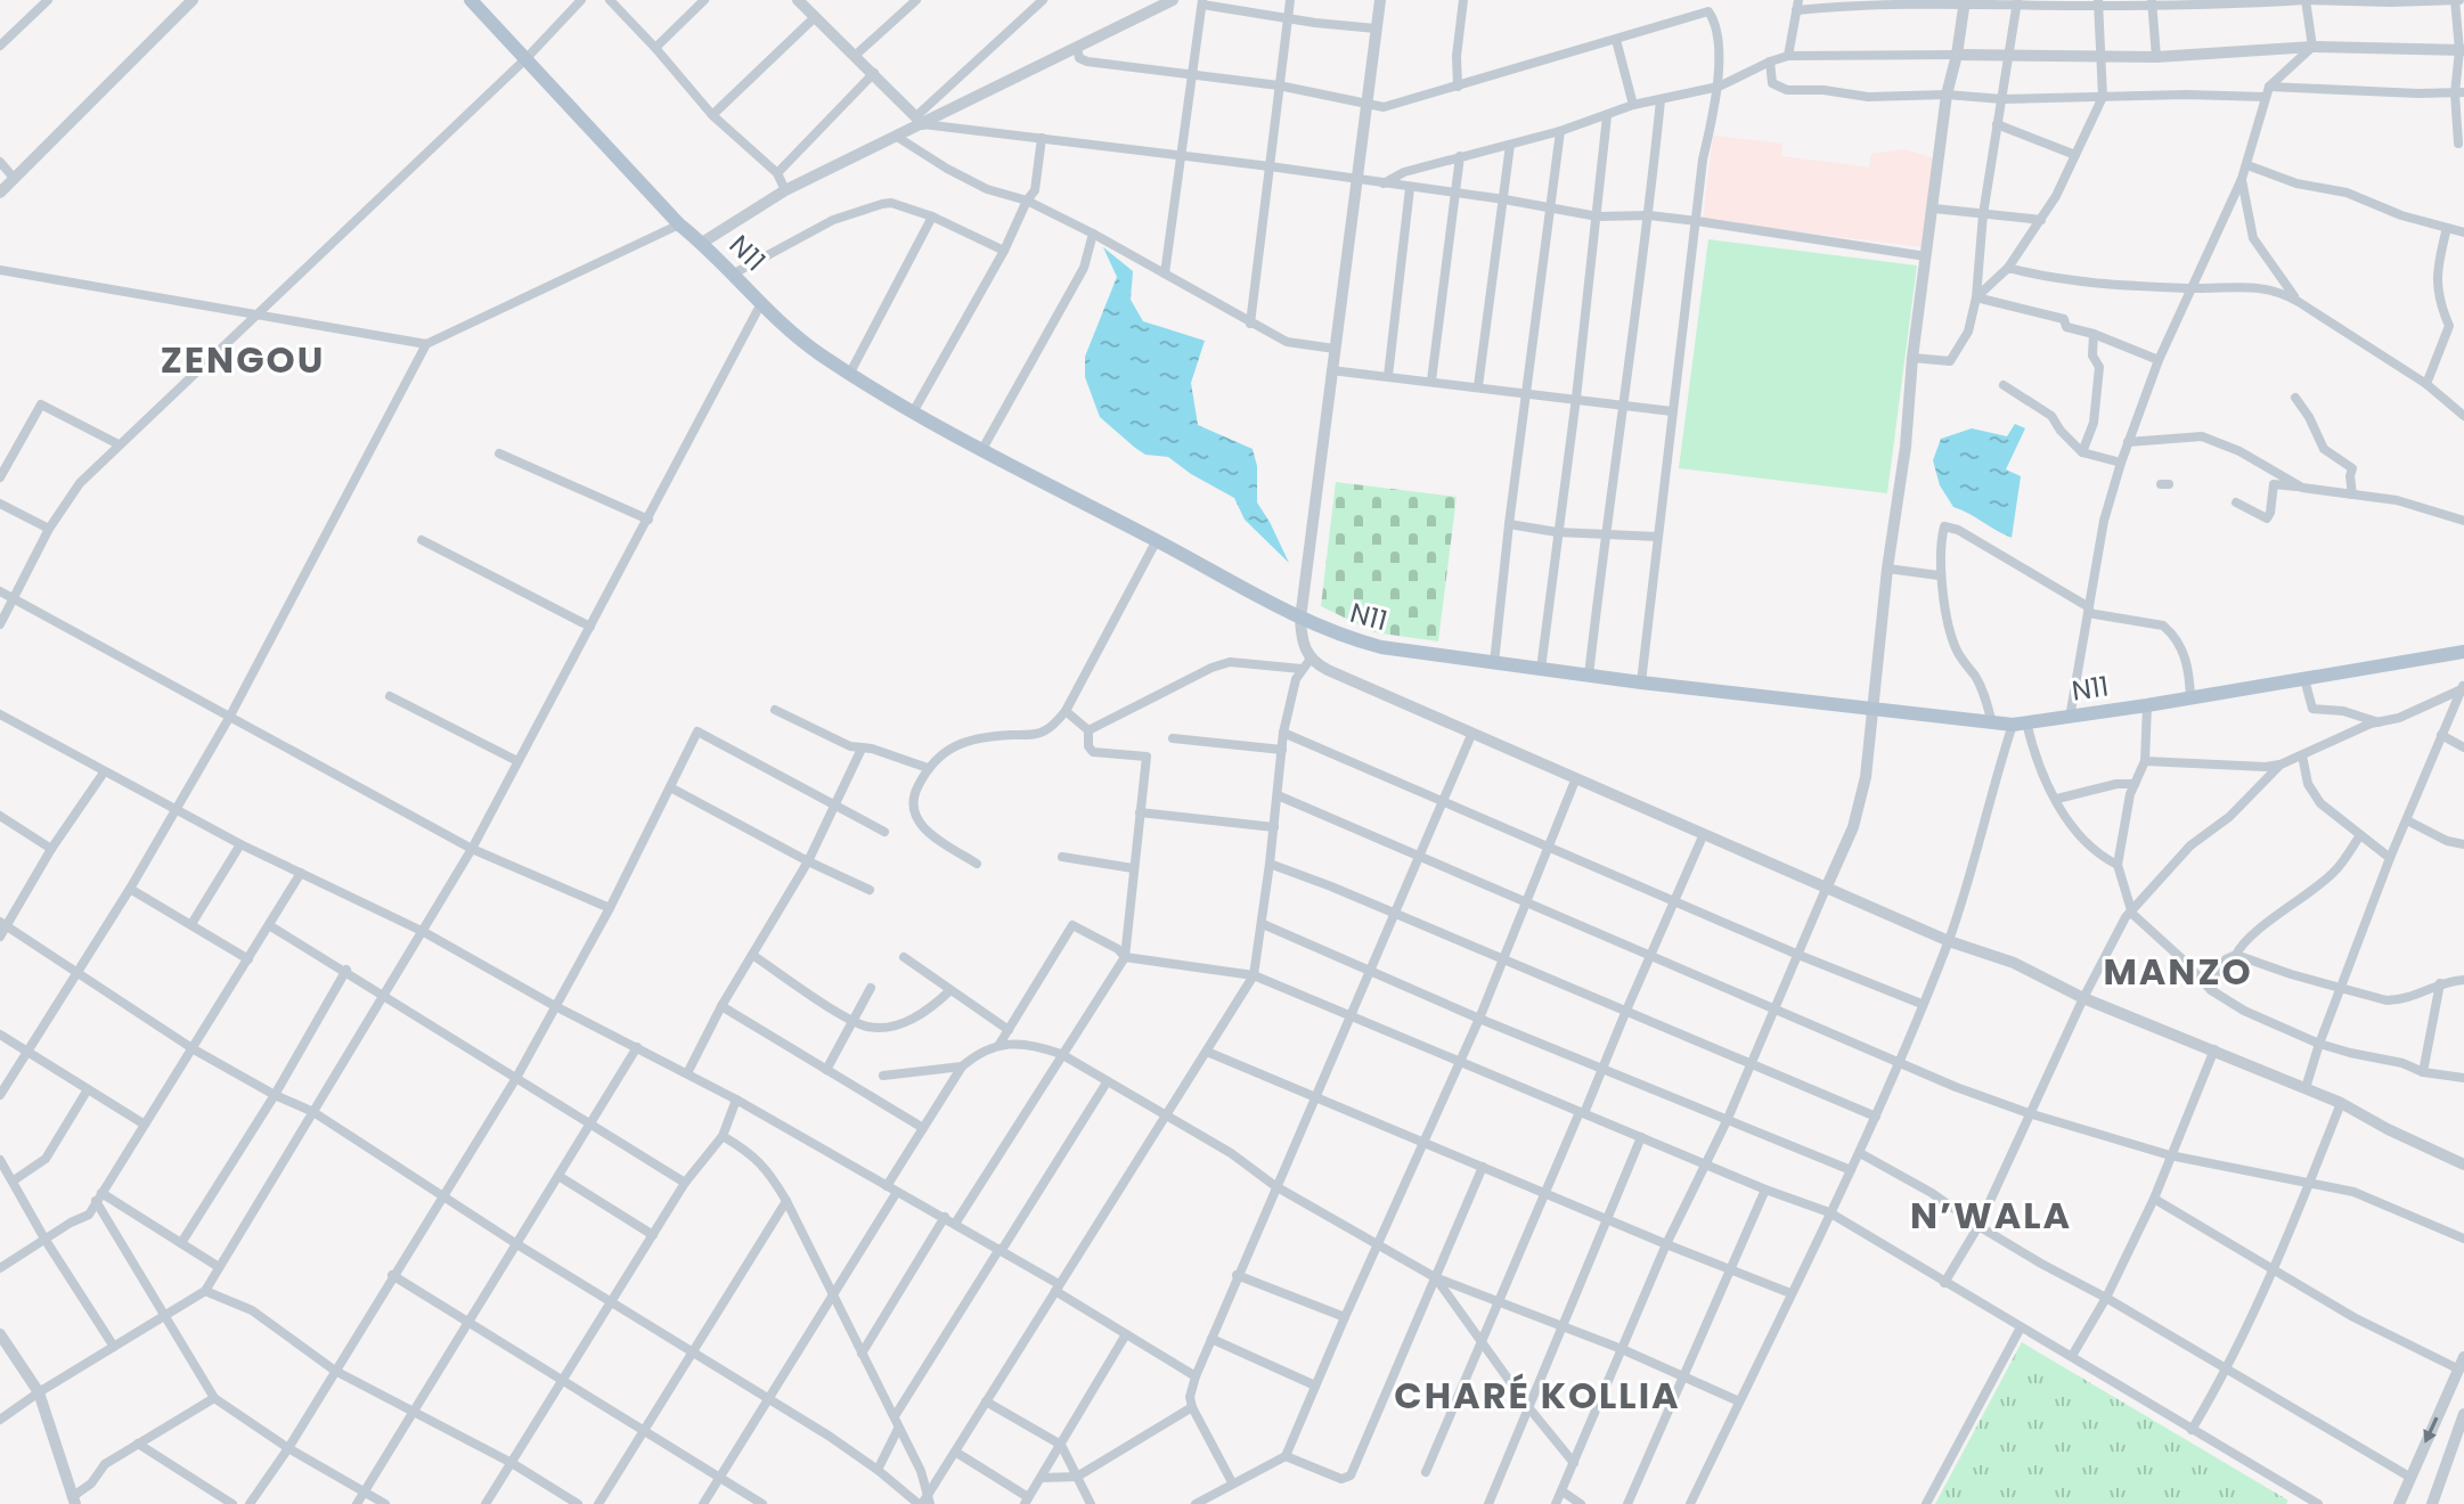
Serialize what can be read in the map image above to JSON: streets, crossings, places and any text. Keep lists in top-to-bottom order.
{
  "streets": {
    "main road": ["N11"]
  },
  "districts": [
    "ZENGOU",
    "MANZO",
    "N’WALA",
    "CHARÉ KOLLIA"
  ]
}
